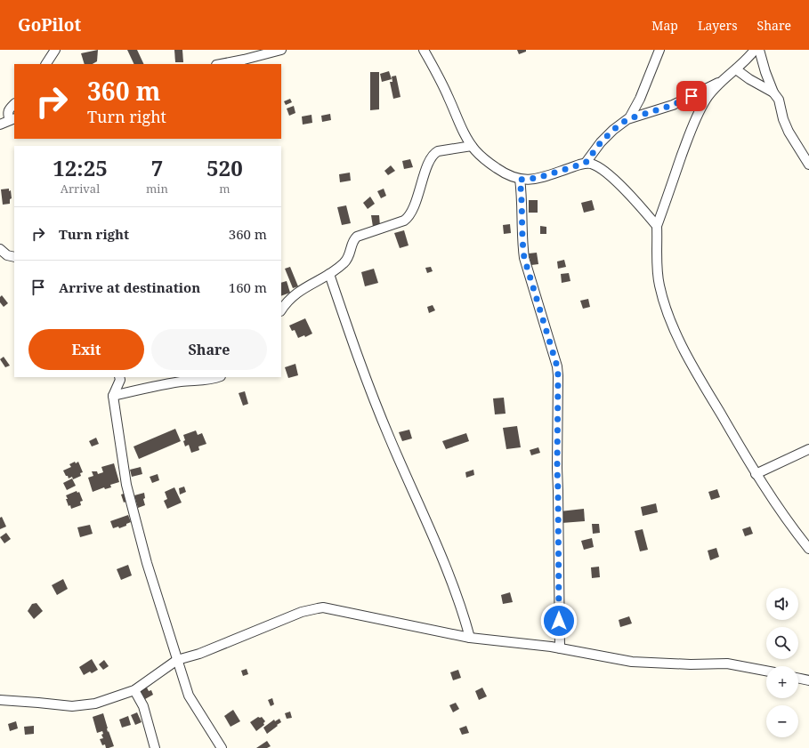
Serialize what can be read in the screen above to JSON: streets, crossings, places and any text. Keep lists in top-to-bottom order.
{
  "page": {
    "header": "GoPilot",
    "nav": ["Map", "Layers", "Share"],
    "turn": ["360 m", "Turn right"],
    "eta": [
      "12:25",
      "Arrival",
      "7",
      "min",
      "520",
      "m"
    ],
    "list": [
      {
        "name": "Turn right",
        "value": "360 m"
      },
      {
        "name": "Arrive at destination",
        "value": "160 m"
      }
    ],
    "buttons": ["Exit", "Share"],
    "map_buttons": ["+", "−"]
  }
}
